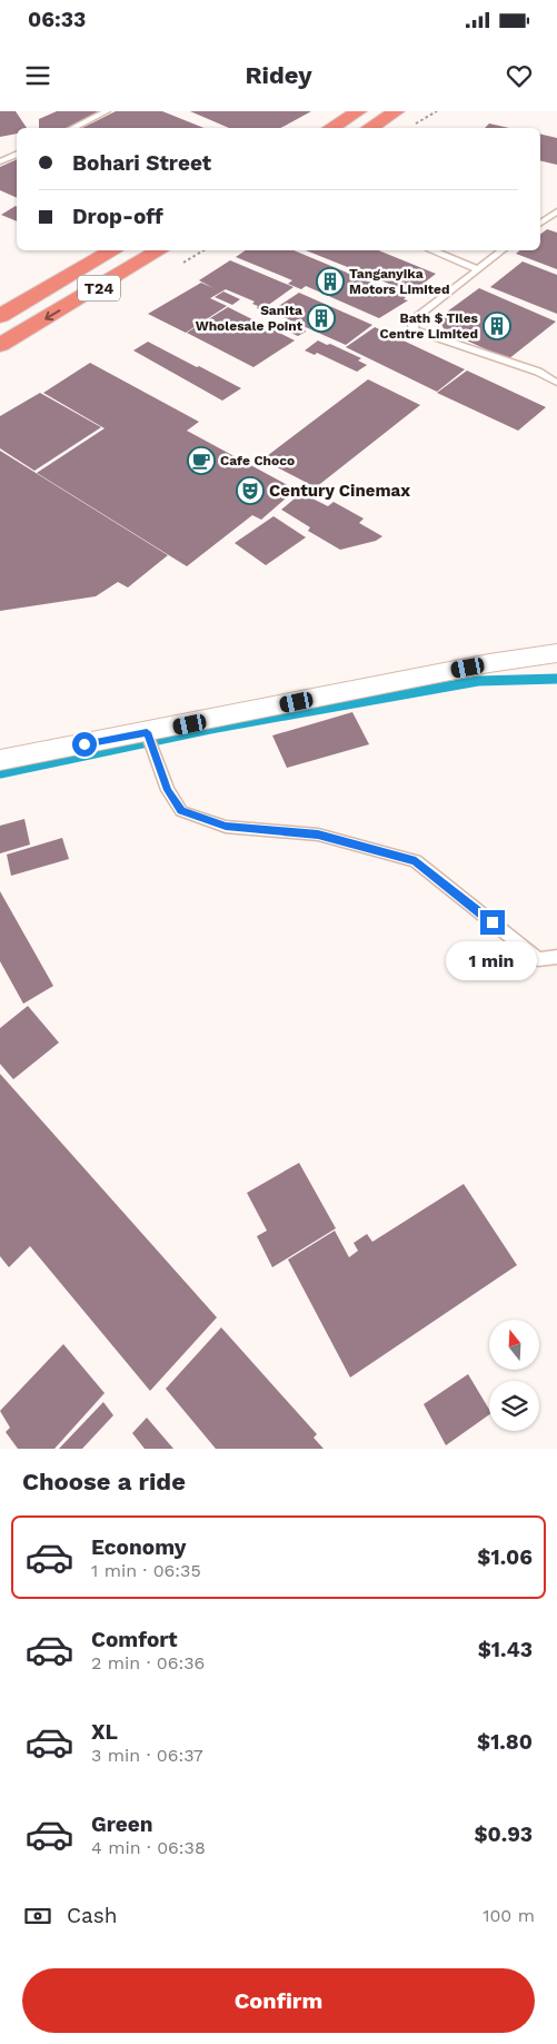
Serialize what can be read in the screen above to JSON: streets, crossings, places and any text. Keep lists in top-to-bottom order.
{
  "streets": {
    "highway": ["T24"]
  },
  "places": {
    "building": ["Tanganyika Motors Limited", "Sanita Wholesale Point", "Bath $ Tiles Centre Limited"],
    "cafe": ["Cafe Choco"],
    "theatre": ["Century Cinemax"]
  },
  "north": "top",
  "page": {
    "status": "06:33",
    "header": "Ridey",
    "banner": ["Bohari Street", "Drop-off"],
    "bubble": "1 min",
    "heading": "Choose a ride",
    "list": [
      {
        "name": "Economy",
        "note": "1 min · 06:35",
        "value": "$1.06"
      },
      {
        "name": "Comfort",
        "note": "2 min · 06:36",
        "value": "$1.43"
      },
      {
        "name": "XL",
        "note": "3 min · 06:37",
        "value": "$1.80"
      },
      {
        "name": "Green",
        "note": "4 min · 06:38",
        "value": "$0.93"
      }
    ],
    "pay": ["Cash", "100 m"],
    "buttons": "Confirm"
  }
}
